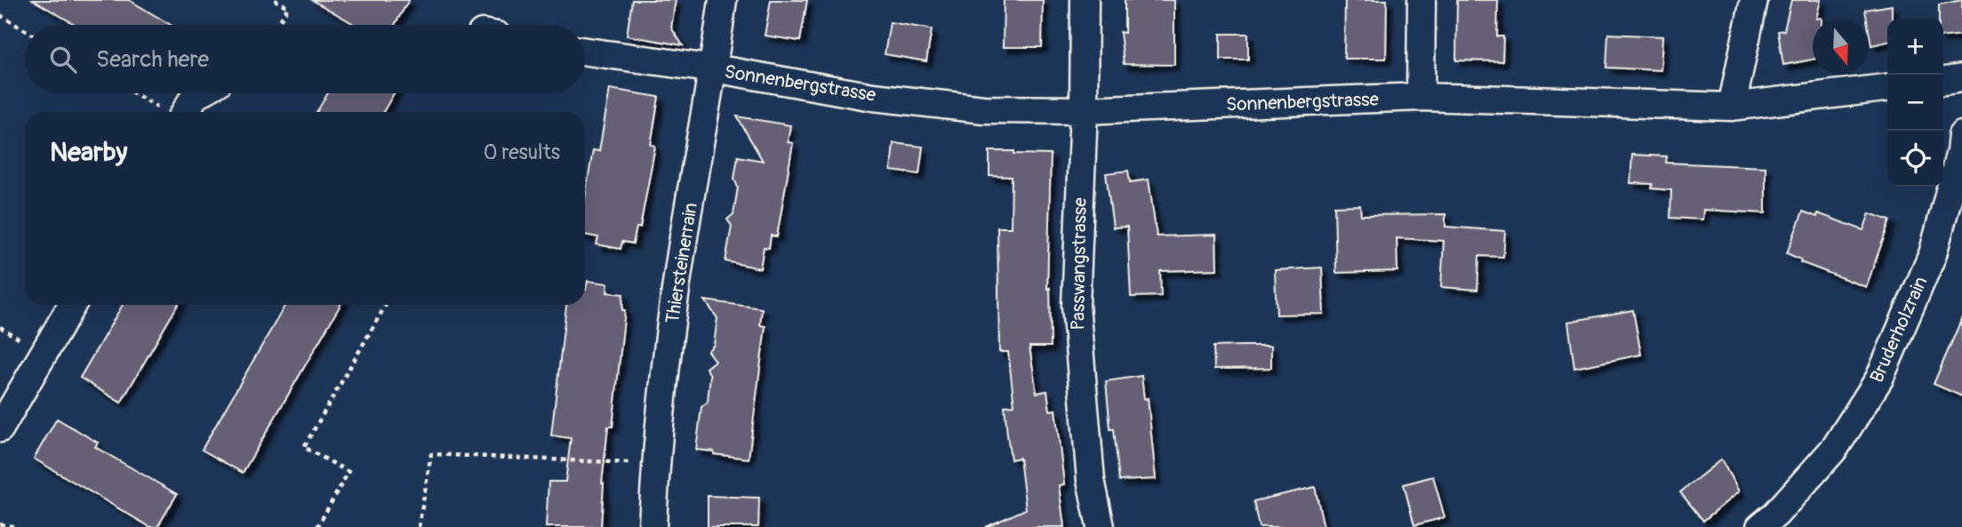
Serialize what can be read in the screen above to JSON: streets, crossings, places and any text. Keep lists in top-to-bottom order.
{
  "streets": {
    "street": [
      "Sonnenbergstrasse",
      "Thiersteinerrain",
      "Passwangstrasse",
      "Bruderholzrain"
    ]
  },
  "crossings": [
    ["Sonnenbergstrasse", "Thiersteinerrain"],
    ["Sonnenbergstrasse", "Passwangstrasse"]
  ],
  "north": "bottom",
  "page": {
    "map_buttons": ["+", "−"],
    "search": "Search here",
    "heading": ["Nearby", "0 results"]
  }
}
